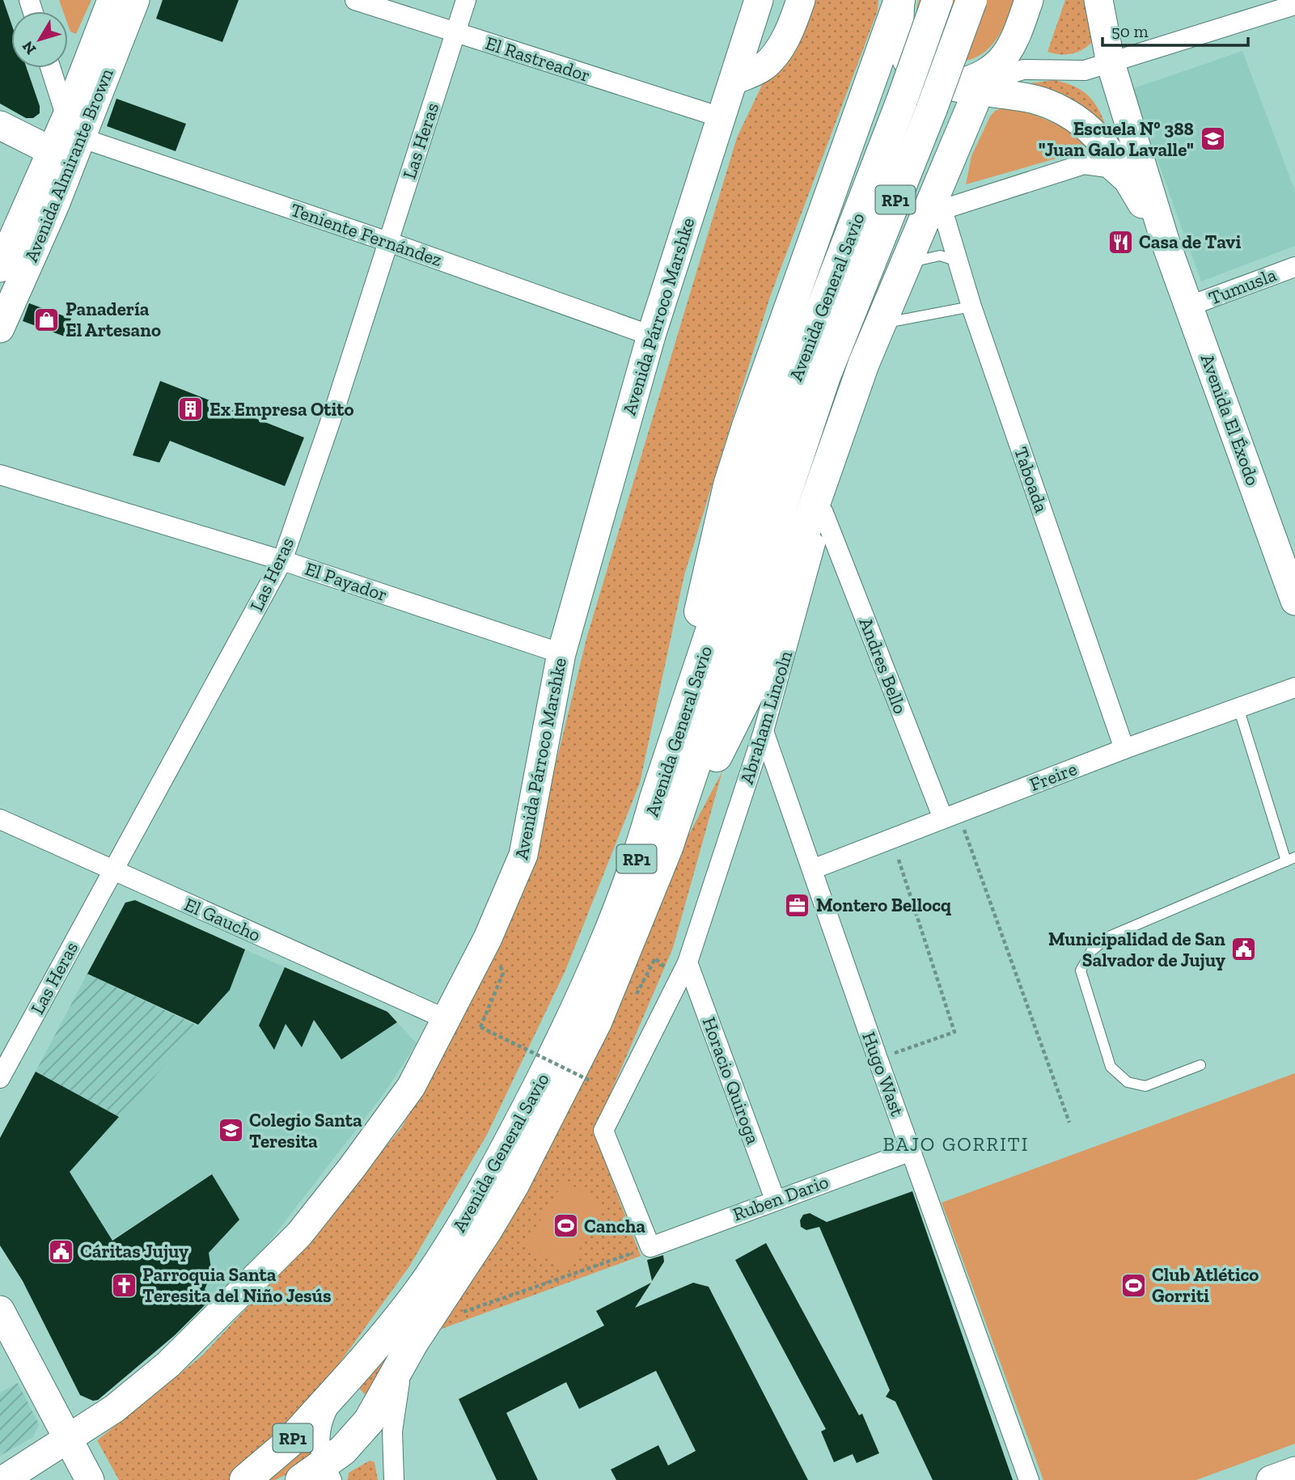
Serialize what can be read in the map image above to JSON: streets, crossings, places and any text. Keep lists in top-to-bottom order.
{
  "streets": {
    "main road": [
      "Avenida Almirante Brown",
      "RP1",
      "Avenida General Savio",
      "Avenida Párroco Marshke",
      "Avenida El Éxodo"
    ],
    "street": [
      "El Rastreador",
      "Las Heras",
      "Teniente Fernández",
      "Tumusla",
      "Taboada",
      "El Payador",
      "Andres Bello",
      "Abraham Lincoln",
      "Freire",
      "El Gaucho",
      "Hugo Wast",
      "Horacio Quiroga",
      "Ruben Dario"
    ]
  },
  "crossings": [
    ["El Rastreador", "Las Heras"],
    ["El Rastreador", "Avenida Párroco Marshke"],
    ["Las Heras", "Teniente Fernández"],
    ["Las Heras", "El Payador"],
    ["Las Heras", "El Gaucho"],
    ["Avenida Almirante Brown", "Teniente Fernández"],
    ["RP1", "Avenida General Savio"],
    ["Teniente Fernández", "Avenida Párroco Marshke"],
    ["Tumusla", "Avenida El Éxodo"],
    ["Avenida Párroco Marshke", "El Payador"],
    ["Avenida Párroco Marshke", "El Gaucho"],
    ["Taboada", "Freire"],
    ["Andres Bello", "Abraham Lincoln"],
    ["Andres Bello", "Freire"],
    ["Abraham Lincoln", "Hugo Wast"],
    ["Abraham Lincoln", "Horacio Quiroga"],
    ["Abraham Lincoln", "Ruben Dario"],
    ["Freire", "Hugo Wast"],
    ["Hugo Wast", "Ruben Dario"],
    ["Horacio Quiroga", "Ruben Dario"]
  ],
  "districts": ["BAJO GORRITI"],
  "places": {
    "school or university": ["Escuela N° 388 \"Juan Galo Lavalle\"", "Colegio Santa Teresita"],
    "restaurant": ["Casa de Tavi"],
    "shop": ["Panadería El Artesano"],
    "building": ["Ex Empresa Otito"],
    "office": ["Montero Bellocq"],
    "public building": ["Municipalidad de San Salvador de Jujuy", "Cáritas Jujuy"],
    "sports": ["Cancha", "Club Atlético Gorriti"],
    "church": ["Parroquia Santa Teresita del Niño Jesús"]
  },
  "scale_bar": "50 m",
  "north": "bottom left"
}
